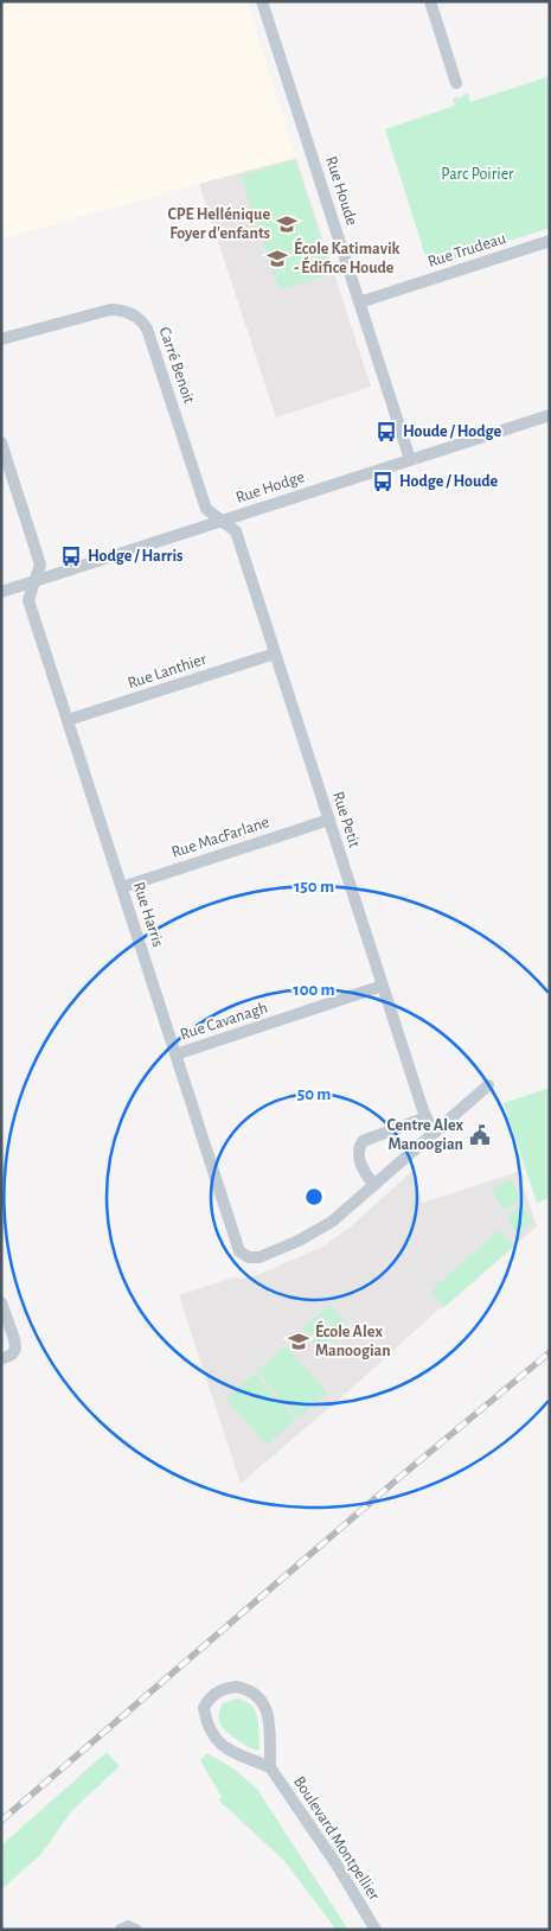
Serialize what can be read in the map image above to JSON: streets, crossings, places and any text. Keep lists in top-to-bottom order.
{
  "streets": {
    "street": [
      "Rue Houde",
      "Rue Trudeau",
      "Carré Benoit",
      "Rue Hodge",
      "Rue Lanthier",
      "Rue Petit",
      "Rue MacFarlane",
      "Rue Harris",
      "Rue Cavanagh",
      "Boulevard Montpellier"
    ]
  },
  "crossings": [
    ["Rue Houde", "Rue Trudeau"],
    ["Rue Houde", "Rue Hodge"],
    ["Carré Benoit", "Rue Hodge"],
    ["Carré Benoit", "Rue Petit"],
    ["Rue Hodge", "Rue Petit"],
    ["Rue Hodge", "Rue Harris"],
    ["Rue Lanthier", "Rue Petit"],
    ["Rue Lanthier", "Rue Harris"],
    ["Rue Petit", "Rue MacFarlane"],
    ["Rue Petit", "Rue Cavanagh"],
    ["Rue MacFarlane", "Rue Harris"],
    ["Rue Harris", "Rue Cavanagh"]
  ],
  "parks": ["Parc Poirier"],
  "places": {
    "school or university": ["CPE Hellénique Foyer d'enfants", "École Katimavik - Édifice Houde", "École Alex Manoogian"],
    "bus stop": ["Houde / Hodge", "Hodge / Houde", "Hodge / Harris"],
    "public building": ["Centre Alex Manoogian"]
  },
  "rings": ["150 m", "100 m", "50 m"]
}
